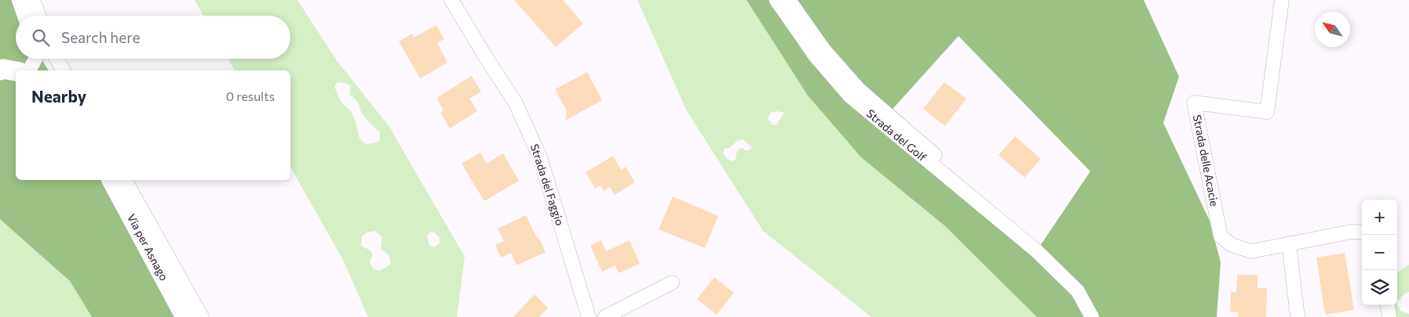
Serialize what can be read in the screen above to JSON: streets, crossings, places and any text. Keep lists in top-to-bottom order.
{
  "streets": {
    "street": [
      "Strada del Golf",
      "Strada delle Acacie",
      "Strada del Faggio",
      "Via per Asnago"
    ]
  },
  "north": "top left",
  "page": {
    "search": "Search here",
    "heading": ["Nearby", "0 results"],
    "map_buttons": ["+", "−"]
  }
}
